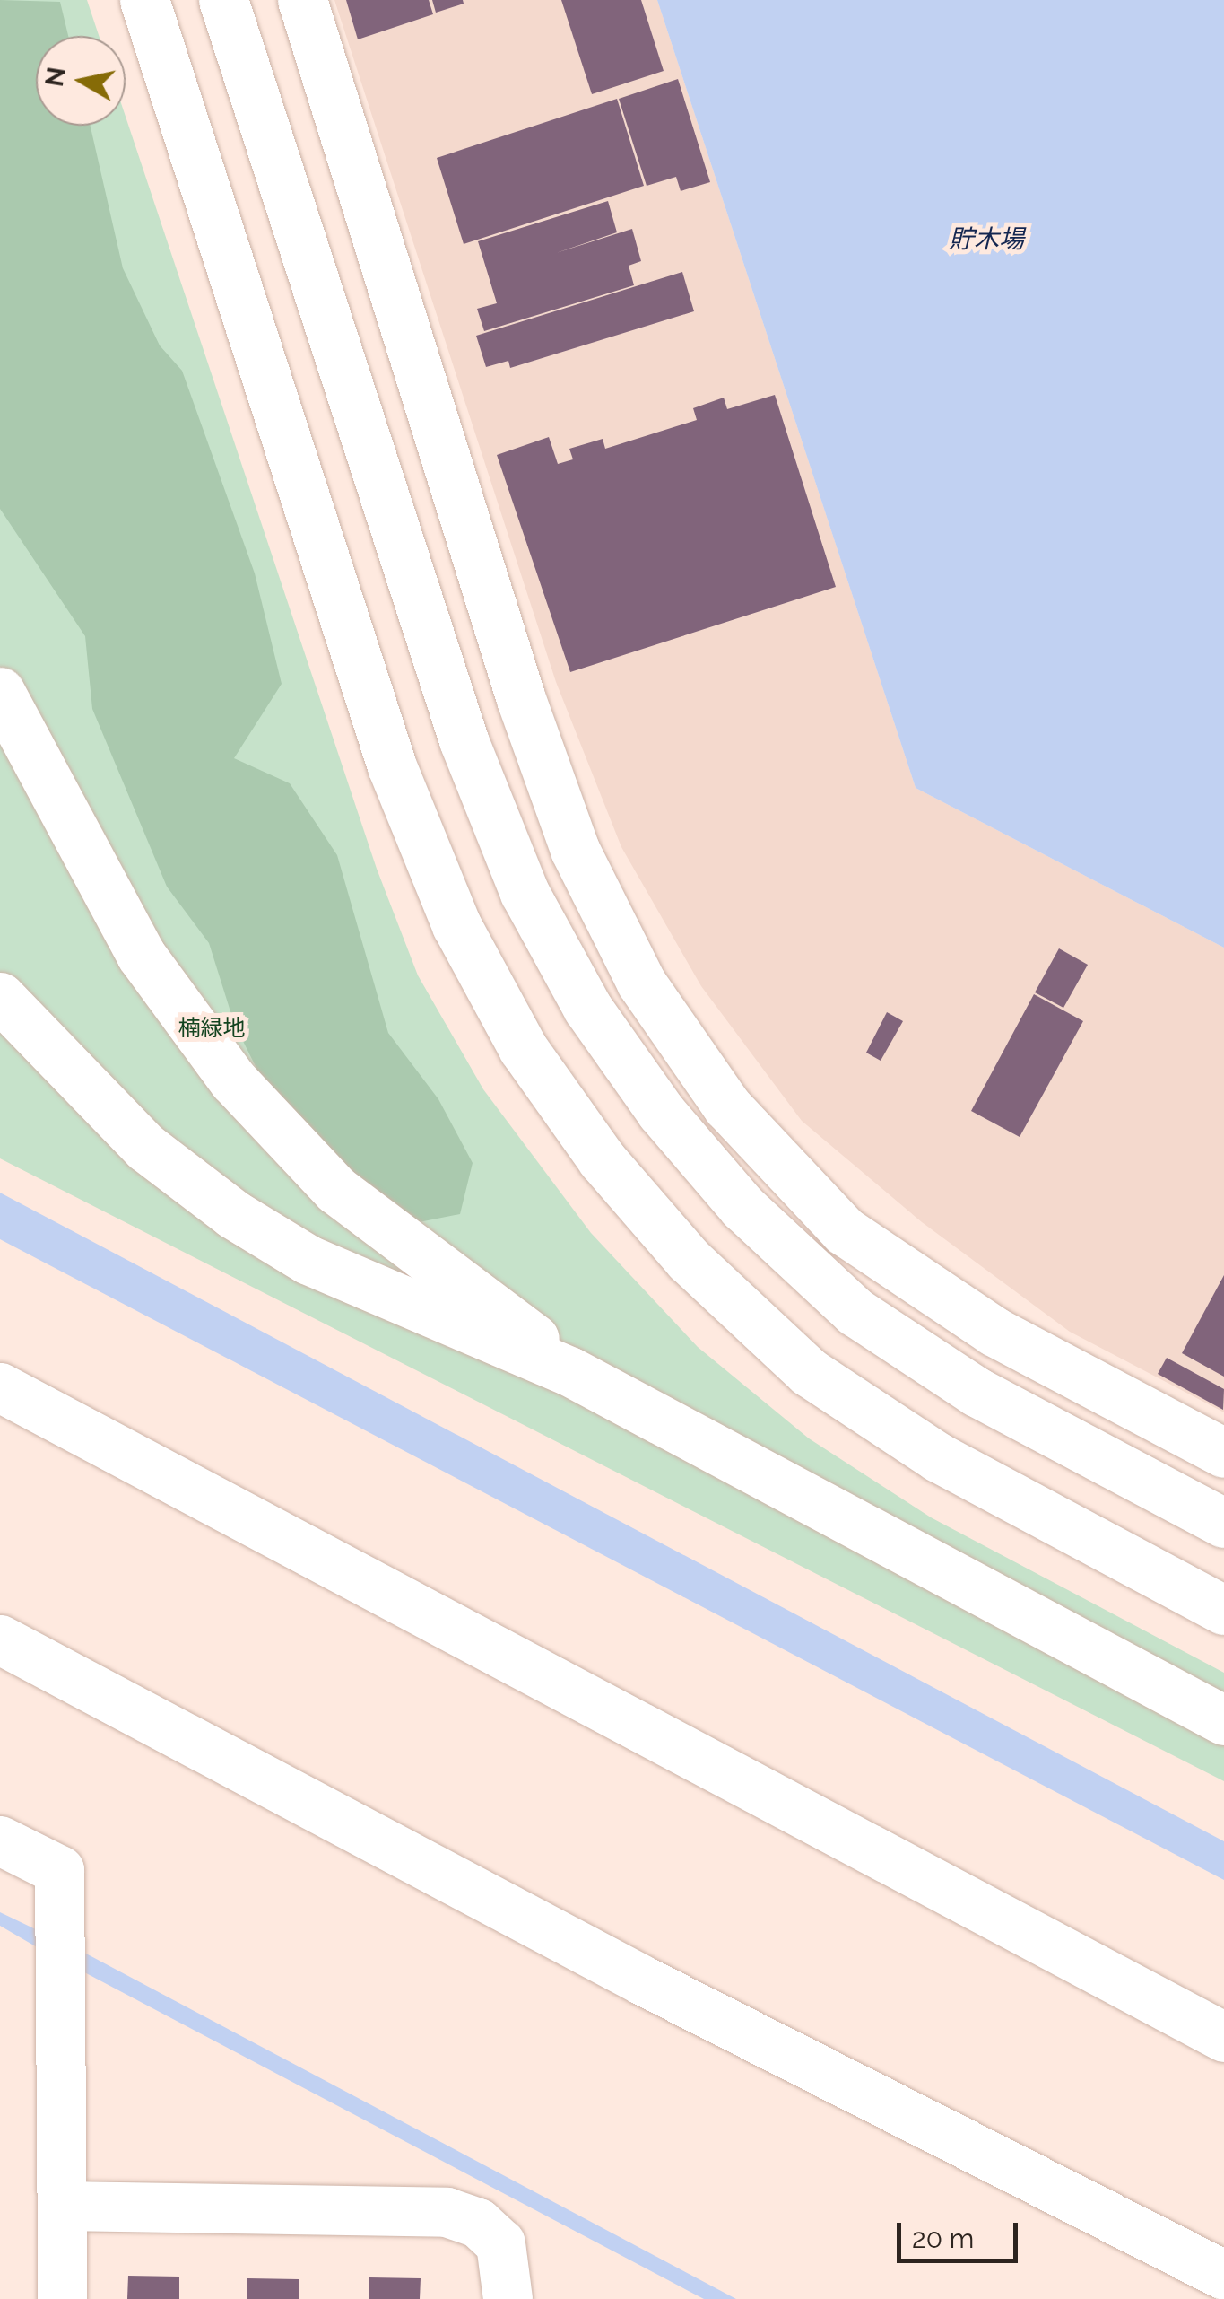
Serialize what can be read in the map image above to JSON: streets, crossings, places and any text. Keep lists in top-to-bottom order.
{
  "water": ["貯木場"],
  "parks": ["楠緑地"],
  "scale_bar": "20 m",
  "north": "left"
}
